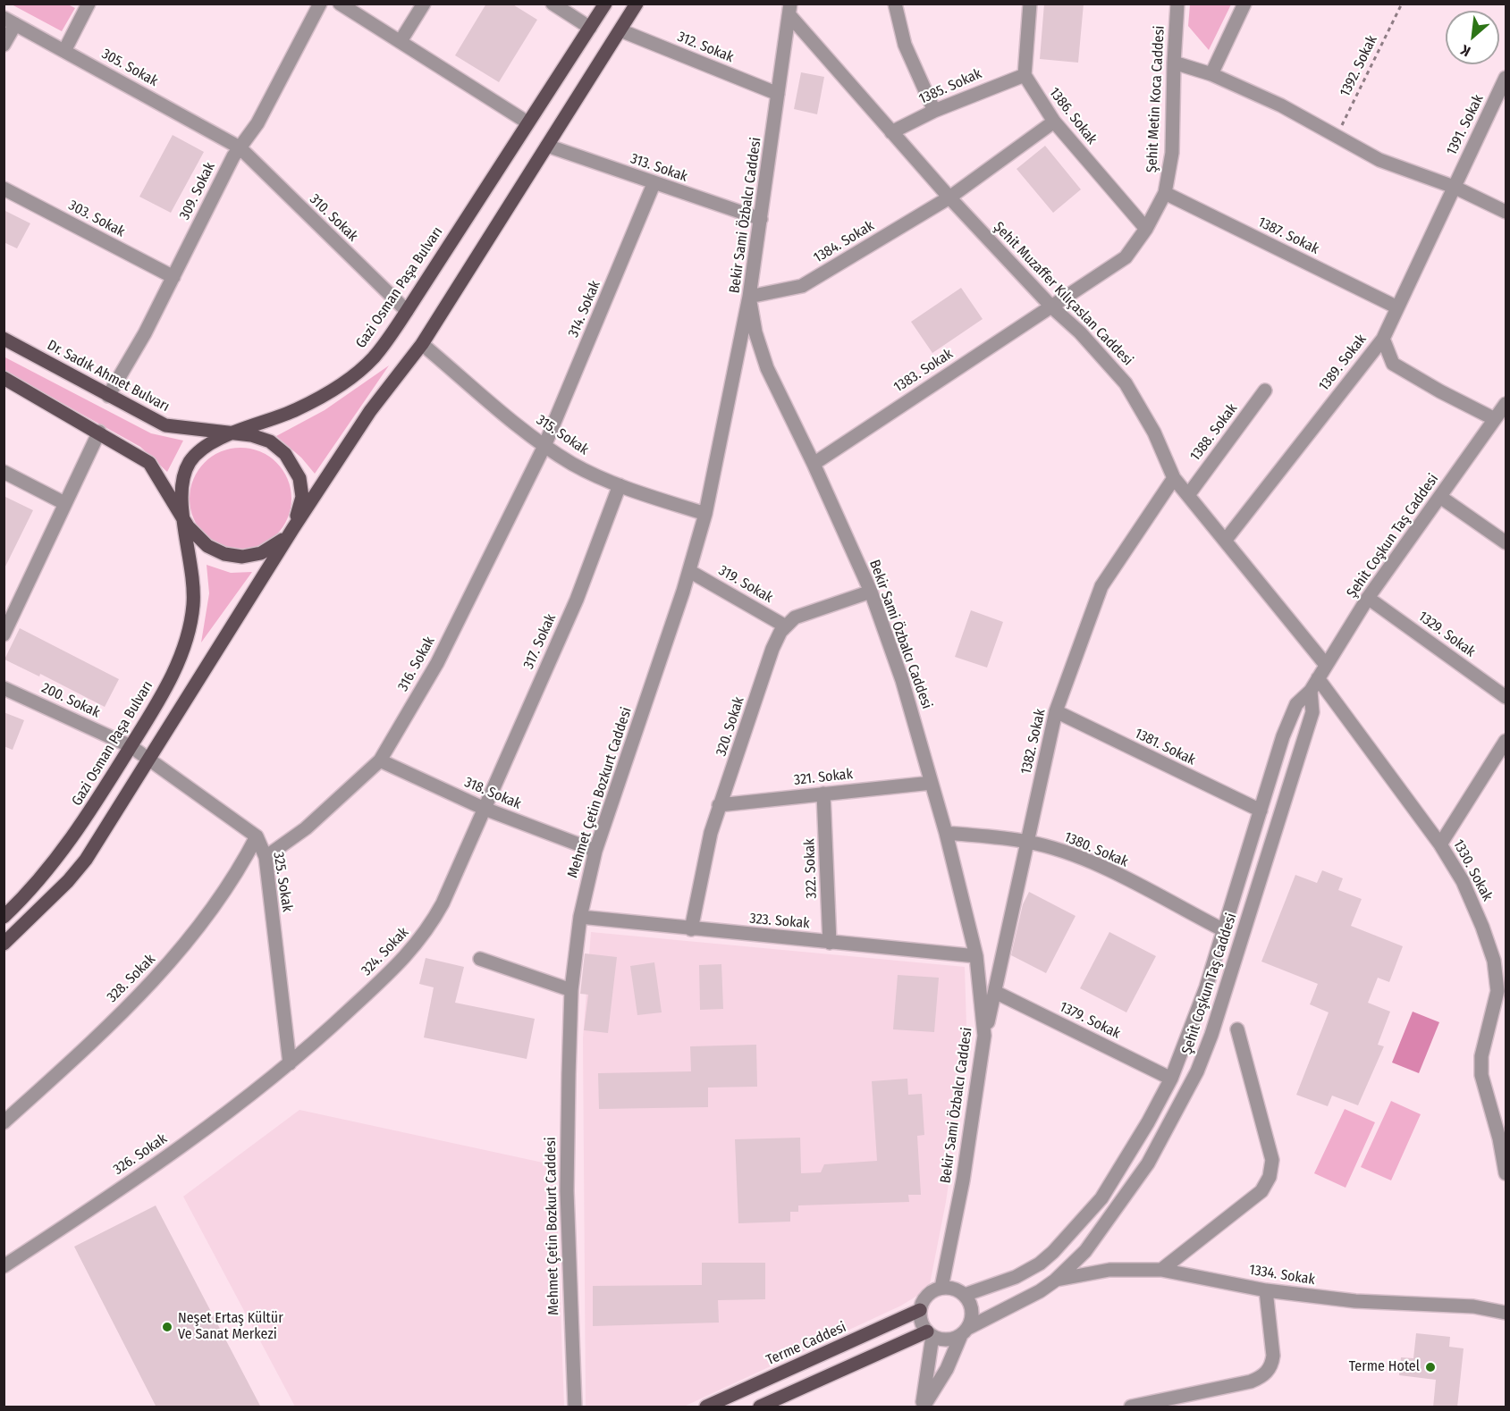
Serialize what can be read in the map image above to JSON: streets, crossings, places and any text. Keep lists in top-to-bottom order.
{
  "streets": {
    "main road": ["Gazi Osman Paşa Bulvarı", "Dr. Sadık Ahmet Bulvarı", "Terme Caddesi"],
    "street": [
      "312. Sokak",
      "305. Sokak",
      "1385. Sokak",
      "Şehit Metin Koca Caddesi",
      "1386. Sokak",
      "1391. Sokak",
      "313. Sokak",
      "309. Sokak",
      "Bekir Sami Özbalcı Caddesi",
      "310. Sokak",
      "303. Sokak",
      "1387. Sokak",
      "1384. Sokak",
      "Şehit Muzaffer Kılıçaslan Caddesi",
      "314. Sokak",
      "1389. Sokak",
      "1383. Sokak",
      "1388. Sokak",
      "315. Sokak",
      "Şehit Coşkun Taş Caddesi",
      "319. Sokak",
      "1329. Sokak",
      "317. Sokak",
      "316. Sokak",
      "200. Sokak",
      "320. Sokak",
      "1382. Sokak",
      "1381. Sokak",
      "321. Sokak",
      "Mehmet Çetin Bozkurt Caddesi",
      "318. Sokak",
      "1380. Sokak",
      "322. Sokak",
      "1330. Sokak",
      "325. Sokak",
      "323. Sokak",
      "324. Sokak",
      "328. Sokak",
      "1379. Sokak",
      "326. Sokak",
      "1334. Sokak"
    ],
    "path": ["1392. Sokak"]
  },
  "crossings": [
    ["312. Sokak", "Bekir Sami Özbalcı Caddesi"],
    ["305. Sokak", "309. Sokak"],
    ["305. Sokak", "310. Sokak"],
    ["1385. Sokak", "1386. Sokak"],
    ["1385. Sokak", "Şehit Muzaffer Kılıçaslan Caddesi"],
    ["Şehit Metin Koca Caddesi", "1386. Sokak"],
    ["Şehit Metin Koca Caddesi", "1387. Sokak"],
    ["Şehit Metin Koca Caddesi", "Şehit Muzaffer Kılıçaslan Caddesi"],
    ["Şehit Metin Koca Caddesi", "1383. Sokak"],
    ["1386. Sokak", "1384. Sokak"],
    ["1391. Sokak", "1389. Sokak"],
    ["313. Sokak", "Bekir Sami Özbalcı Caddesi"],
    ["313. Sokak", "314. Sokak"],
    ["309. Sokak", "310. Sokak"],
    ["309. Sokak", "303. Sokak"],
    ["309. Sokak", "Dr. Sadık Ahmet Bulvarı"],
    ["Bekir Sami Özbalcı Caddesi", "1384. Sokak"],
    ["Bekir Sami Özbalcı Caddesi", "Şehit Muzaffer Kılıçaslan Caddesi"],
    ["Bekir Sami Özbalcı Caddesi", "1383. Sokak"],
    ["Bekir Sami Özbalcı Caddesi", "Şehit Coşkun Taş Caddesi"],
    ["Bekir Sami Özbalcı Caddesi", "320. Sokak"],
    ["Bekir Sami Özbalcı Caddesi", "1382. Sokak"],
    ["Bekir Sami Özbalcı Caddesi", "321. Sokak"],
    ["Bekir Sami Özbalcı Caddesi", "Mehmet Çetin Bozkurt Caddesi"],
    ["Bekir Sami Özbalcı Caddesi", "1380. Sokak"],
    ["Bekir Sami Özbalcı Caddesi", "323. Sokak"],
    ["Bekir Sami Özbalcı Caddesi", "Terme Caddesi"],
    ["310. Sokak", "Gazi Osman Paşa Bulvarı"],
    ["1387. Sokak", "1389. Sokak"],
    ["1384. Sokak", "Şehit Muzaffer Kılıçaslan Caddesi"],
    ["1384. Sokak", "Mehmet Çetin Bozkurt Caddesi"],
    ["Gazi Osman Paşa Bulvarı", "Dr. Sadık Ahmet Bulvarı"],
    ["Gazi Osman Paşa Bulvarı", "200. Sokak"],
    ["Şehit Muzaffer Kılıçaslan Caddesi", "1389. Sokak"],
    ["Şehit Muzaffer Kılıçaslan Caddesi", "1383. Sokak"],
    ["Şehit Muzaffer Kılıçaslan Caddesi", "1388. Sokak"],
    ["Şehit Muzaffer Kılıçaslan Caddesi", "Şehit Coşkun Taş Caddesi"],
    ["Şehit Muzaffer Kılıçaslan Caddesi", "1382. Sokak"],
    ["314. Sokak", "315. Sokak"],
    ["314. Sokak", "316. Sokak"],
    ["315. Sokak", "317. Sokak"],
    ["315. Sokak", "316. Sokak"],
    ["315. Sokak", "Mehmet Çetin Bozkurt Caddesi"],
    ["Şehit Coşkun Taş Caddesi", "1329. Sokak"],
    ["Şehit Coşkun Taş Caddesi", "1381. Sokak"],
    ["Şehit Coşkun Taş Caddesi", "1380. Sokak"],
    ["Şehit Coşkun Taş Caddesi", "1330. Sokak"],
    ["Şehit Coşkun Taş Caddesi", "1379. Sokak"],
    ["Şehit Coşkun Taş Caddesi", "1334. Sokak"],
    ["Şehit Coşkun Taş Caddesi", "Terme Caddesi"],
    ["319. Sokak", "320. Sokak"],
    ["319. Sokak", "Mehmet Çetin Bozkurt Caddesi"],
    ["317. Sokak", "318. Sokak"],
    ["317. Sokak", "324. Sokak"],
    ["316. Sokak", "318. Sokak"],
    ["316. Sokak", "325. Sokak"],
    ["200. Sokak", "325. Sokak"],
    ["320. Sokak", "321. Sokak"],
    ["320. Sokak", "323. Sokak"],
    ["1382. Sokak", "1381. Sokak"],
    ["1382. Sokak", "1380. Sokak"],
    ["1382. Sokak", "1379. Sokak"],
    ["321. Sokak", "322. Sokak"],
    ["Mehmet Çetin Bozkurt Caddesi", "318. Sokak"],
    ["Mehmet Çetin Bozkurt Caddesi", "323. Sokak"],
    ["318. Sokak", "324. Sokak"],
    ["322. Sokak", "323. Sokak"],
    ["325. Sokak", "324. Sokak"],
    ["325. Sokak", "328. Sokak"],
    ["325. Sokak", "326. Sokak"],
    ["324. Sokak", "326. Sokak"]
  ],
  "places": ["Neşet Ertaş Kültür Ve Sanat Merkezi", "Terme Hotel"],
  "north": "bottom left"
}
